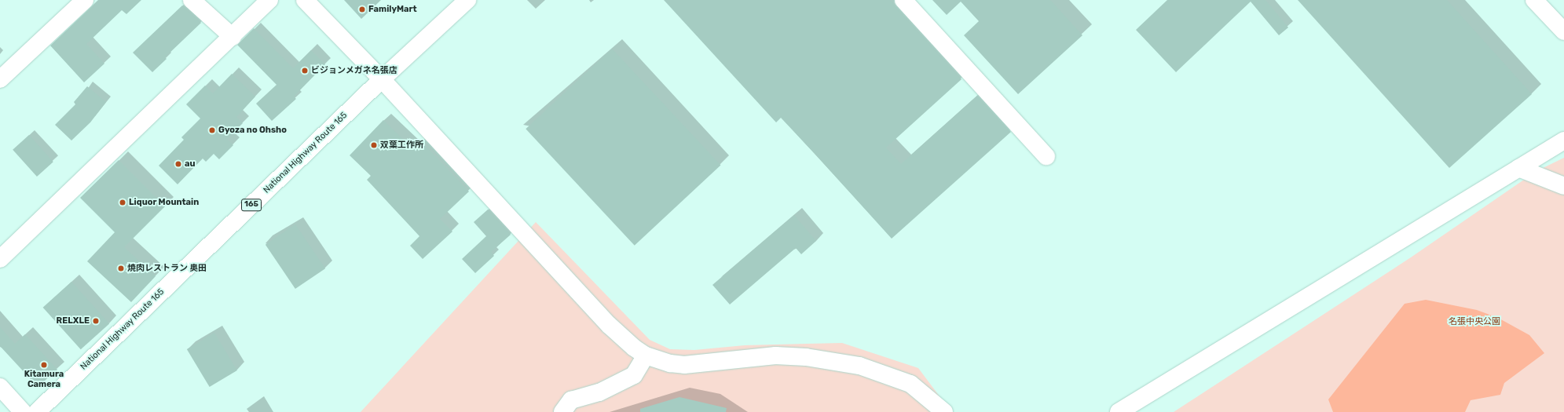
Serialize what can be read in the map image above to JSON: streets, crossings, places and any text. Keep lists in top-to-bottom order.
{
  "streets": {
    "main road": ["National Highway Route 165", "165"]
  },
  "parks": ["名張中央公園"],
  "places": [
    "FamilyMart",
    "ビジョンメガネ名張店",
    "Gyoza no Ohsho",
    "双葉工作所",
    "au",
    "Liquor Mountain",
    "焼肉レストラン 奥田",
    "RELXLE",
    "Kitamura Camera"
  ]
}
